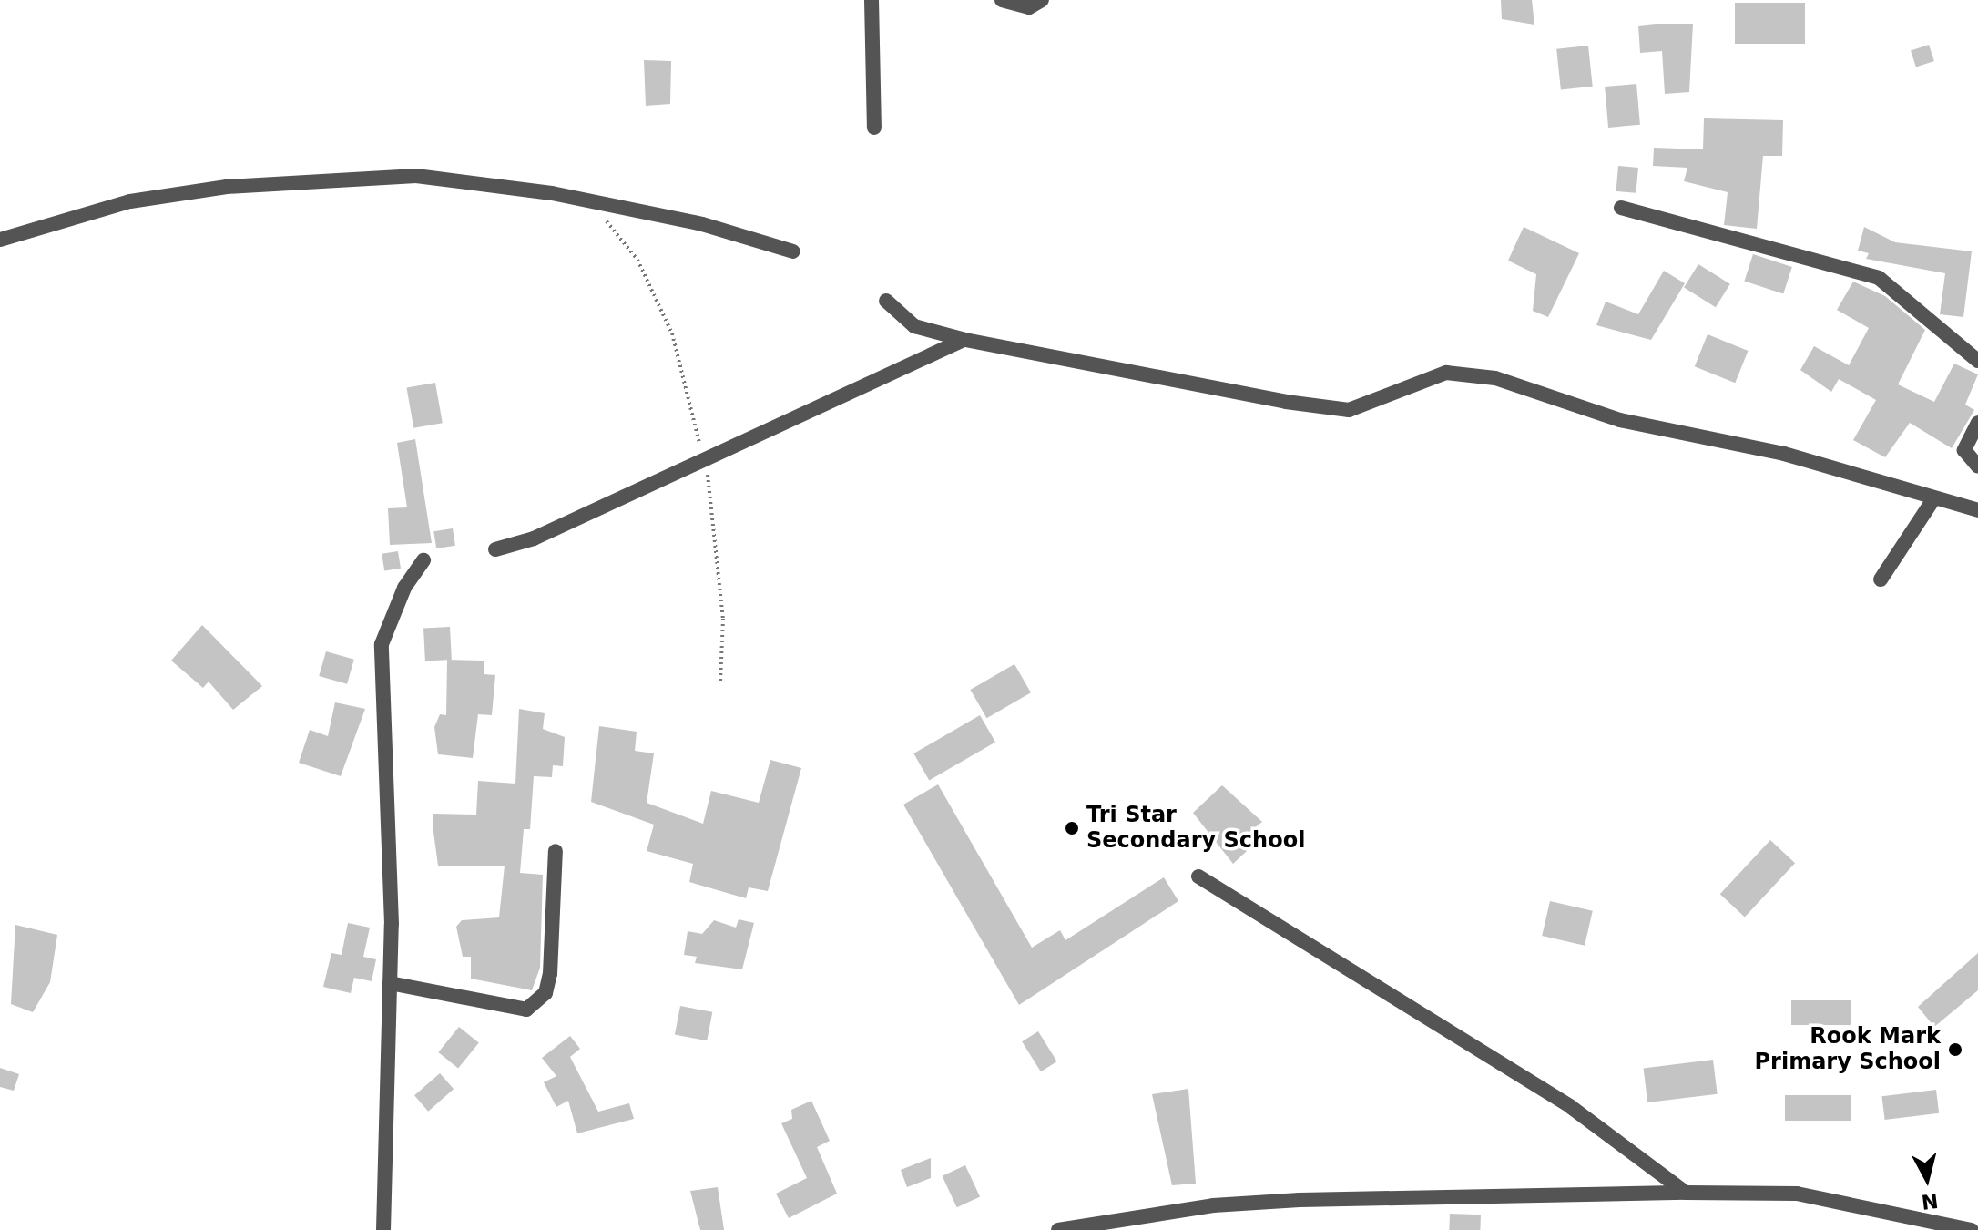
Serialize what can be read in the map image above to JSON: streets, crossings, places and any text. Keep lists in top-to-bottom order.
{
  "places": ["Tri Star Secondary School", "Rook Mark Primary School"],
  "north": "bottom"
}
